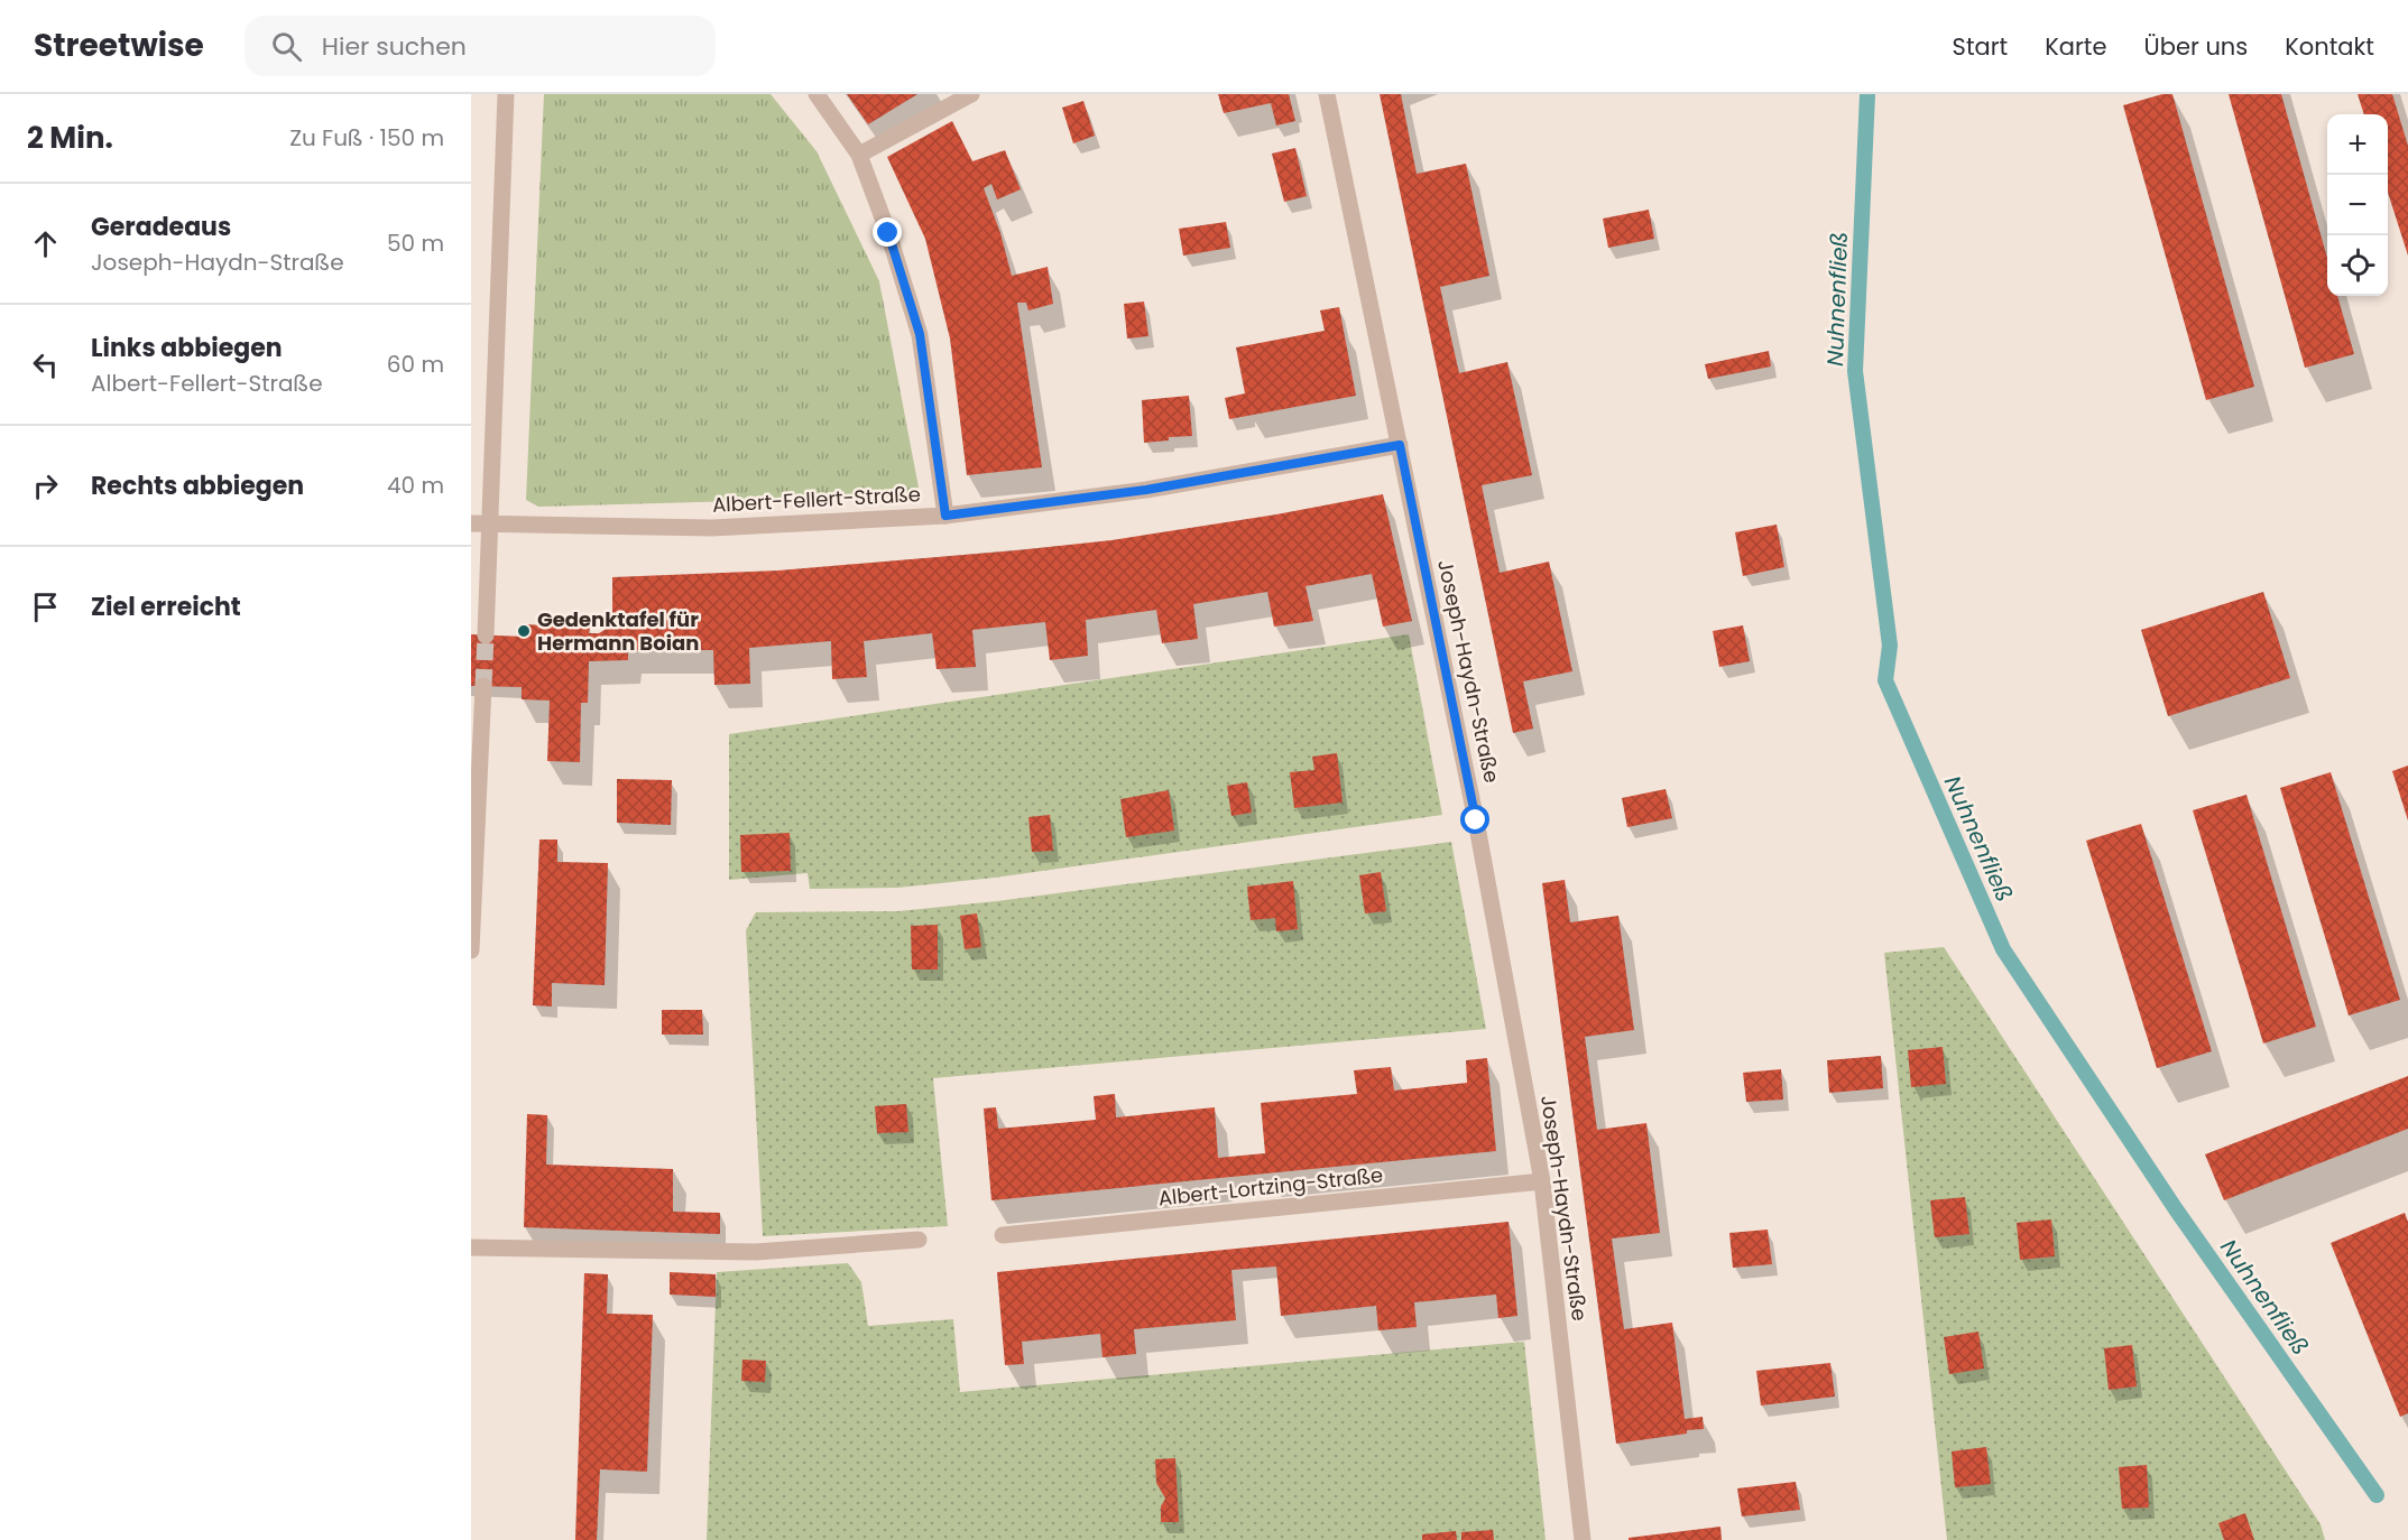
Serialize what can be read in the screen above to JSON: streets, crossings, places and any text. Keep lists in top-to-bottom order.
{
  "streets": {
    "street": ["Albert-Fellert-Straße", "Joseph-Haydn-Straße", "Albert-Lortzing-Straße"]
  },
  "crossings": [
    ["Albert-Fellert-Straße", "Joseph-Haydn-Straße"],
    ["Joseph-Haydn-Straße", "Albert-Lortzing-Straße"]
  ],
  "water": ["Nuhnenfließ"],
  "places": ["Gedenktafel für Hermann Boian"],
  "page": {
    "header": "Streetwise",
    "search": "Hier suchen",
    "nav": [
      "Start",
      "Karte",
      "Über uns",
      "Kontakt"
    ],
    "heading": ["2 Min.", "Zu Fuß · 150 m"],
    "map_buttons": ["+", "−"],
    "list": [
      ["Geradeaus", "Joseph-Haydn-Straße", "50 m"],
      ["Links abbiegen", "Albert-Fellert-Straße", "60 m"],
      ["Rechts abbiegen", "40 m"],
      "Ziel erreicht"
    ]
  }
}
